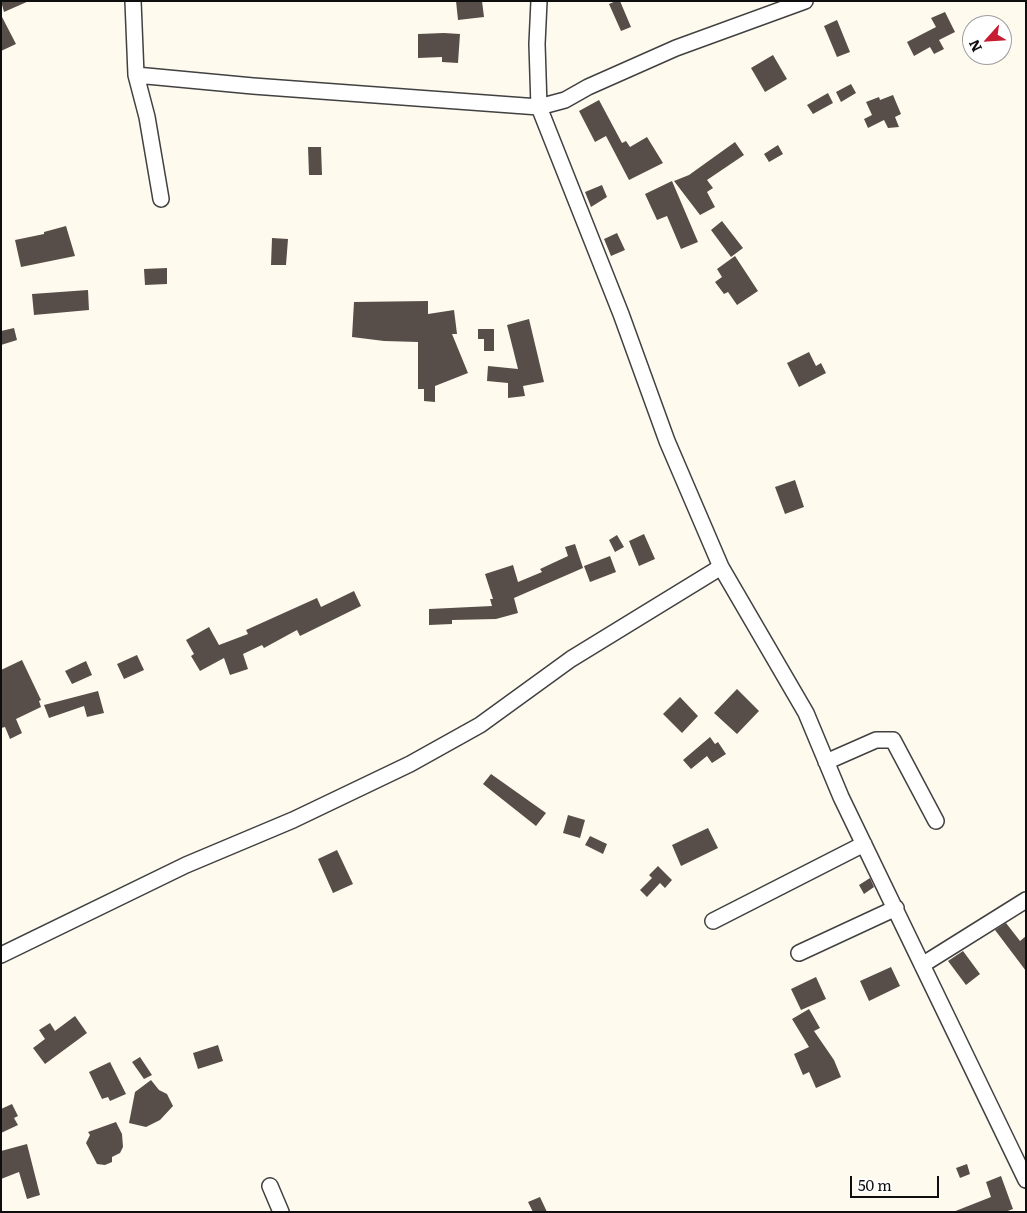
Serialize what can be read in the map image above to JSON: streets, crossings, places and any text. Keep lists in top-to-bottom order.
{
  "scale_bar": "50 m",
  "north": "bottom left"
}
